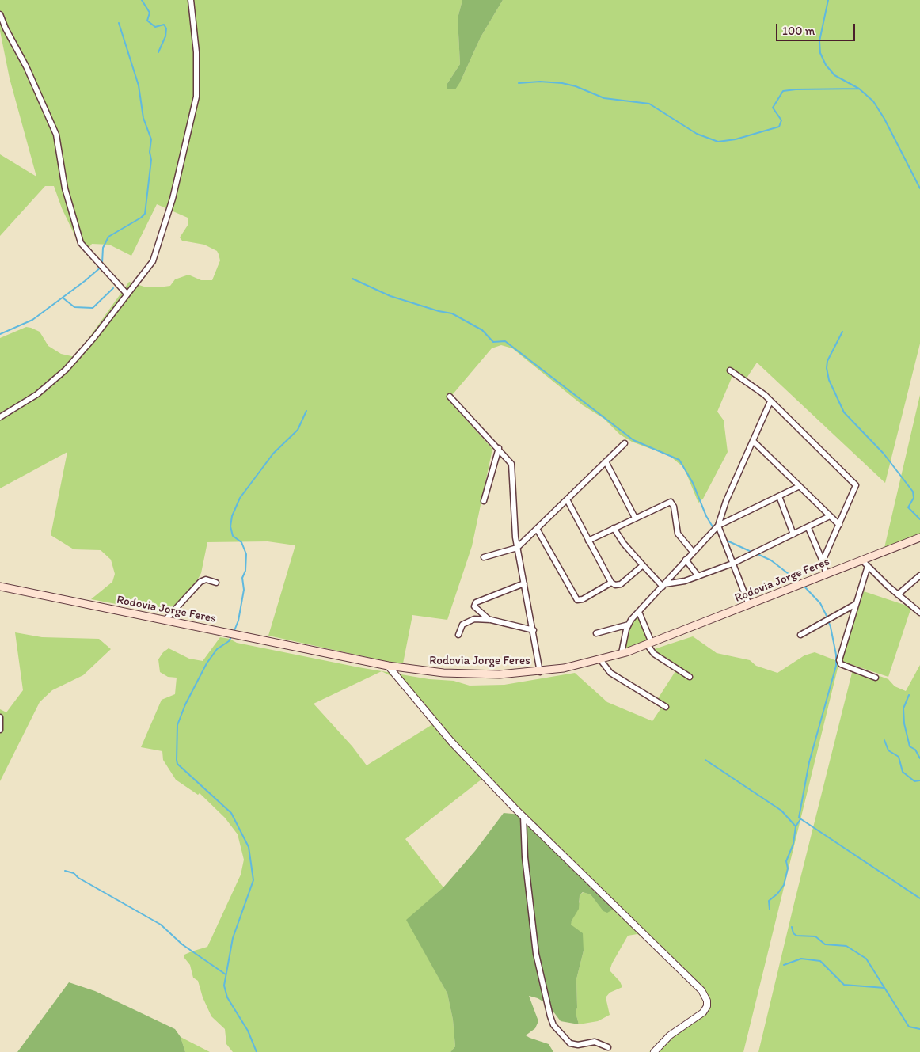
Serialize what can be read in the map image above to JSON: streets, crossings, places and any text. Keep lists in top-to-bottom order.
{
  "streets": {
    "main road": ["Rodovia Jorge Feres"]
  },
  "scale_bar": "100 m"
}
